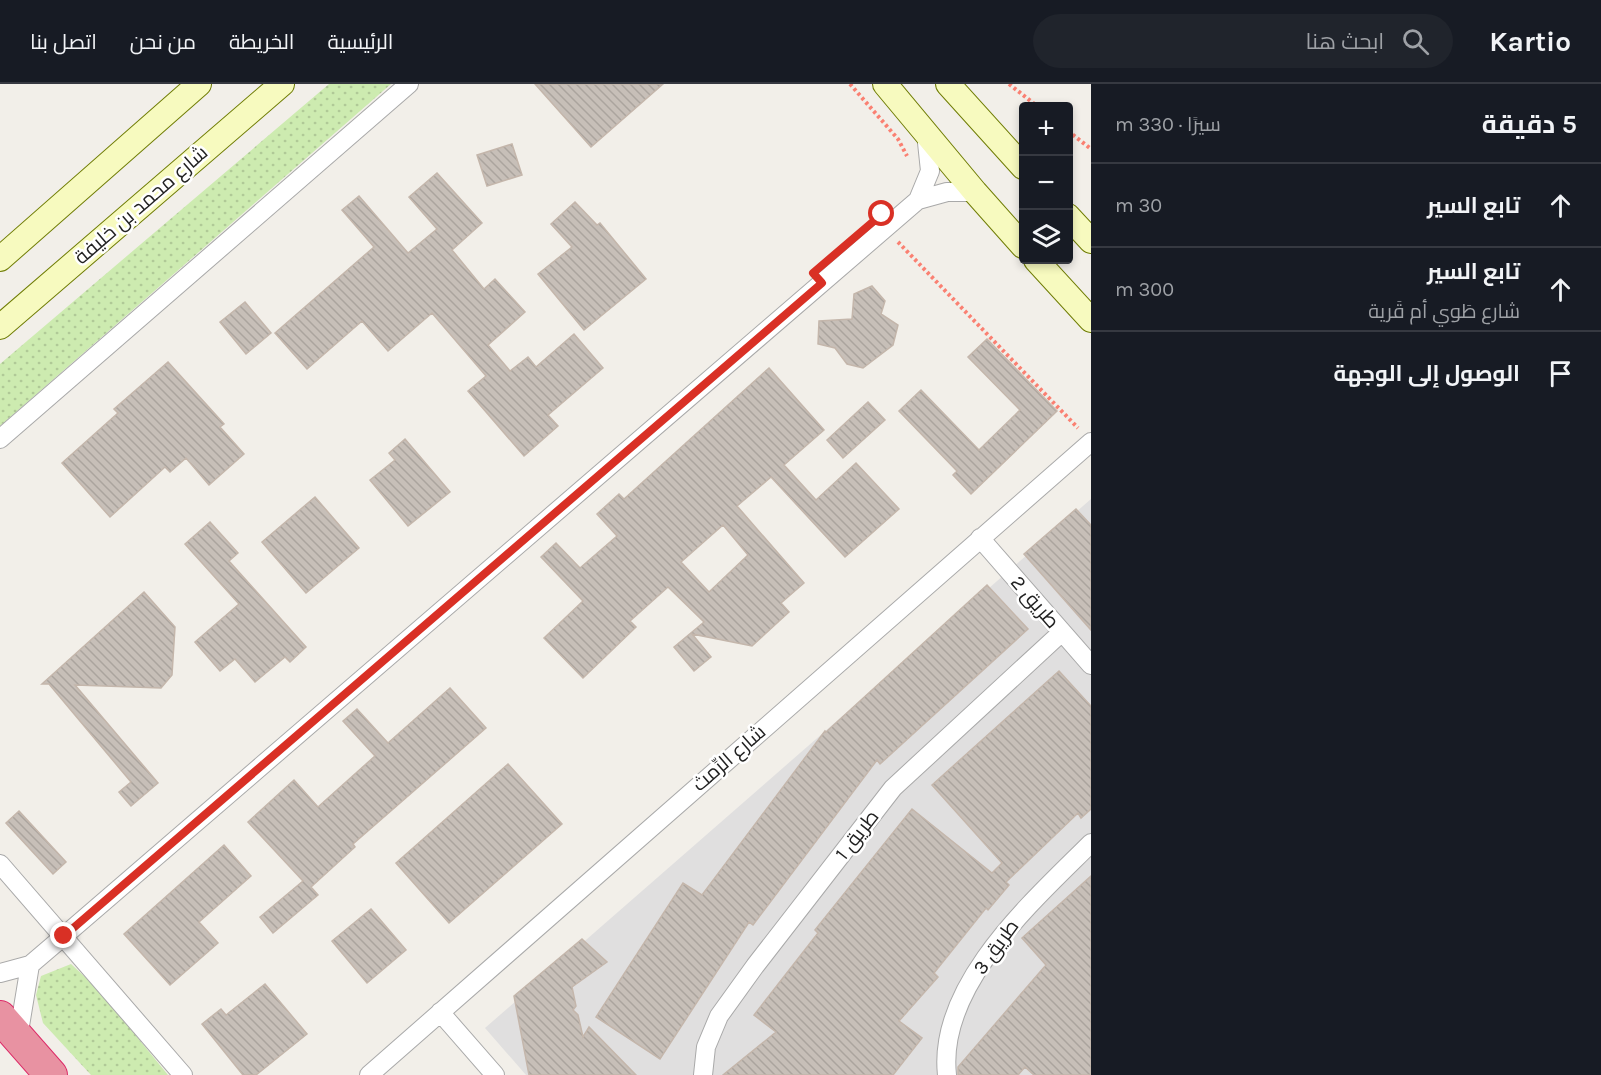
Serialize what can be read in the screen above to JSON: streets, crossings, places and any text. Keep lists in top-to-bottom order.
{
  "streets": {
    "main road": ["شارع محمد بن خليفة"],
    "street": [
      "طريق 2",
      "شارع الرِّمث",
      "طريق 1",
      "طريق 3"
    ]
  },
  "crossings": [
    ["طريق 2", "شارع الرِّمث"],
    ["طريق 2", "طريق 1"]
  ],
  "page": {
    "header": "Kartio",
    "search": "ابحث هنا",
    "nav": [
      "الرئيسية",
      "الخريطة",
      "من نحن",
      "اتصل بنا"
    ],
    "heading": ["5 دقيقة", "سيرًا · 330 m"],
    "map_buttons": ["+", "−"],
    "list": [
      ["تابع السير", "30 m"],
      ["تابع السير", "شارع طَوي أم قَرية", "300 m"],
      "الوصول إلى الوجهة"
    ]
  }
}
